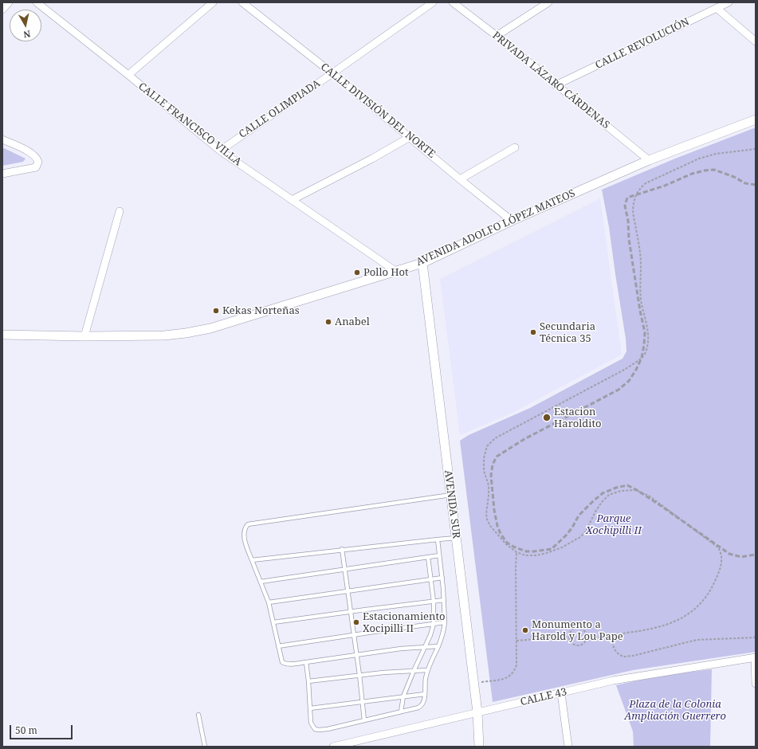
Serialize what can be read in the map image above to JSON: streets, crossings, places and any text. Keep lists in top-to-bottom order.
{
  "streets": {
    "street": [
      "CALLE REVOLUCIÓN",
      "PRIVADA LÁZARO CÁRDENAS",
      "CALLE OLIMPIADA",
      "CALLE DIVISIÓN DEL NORTE",
      "CALLE FRANCISCO VILLA",
      "AVENIDA ADOLFO LÓPEZ MATEOS",
      "AVENIDA SUR",
      "CALLE 43"
    ]
  },
  "crossings": [
    ["CALLE REVOLUCIÓN", "PRIVADA LÁZARO CÁRDENAS"],
    ["PRIVADA LÁZARO CÁRDENAS", "AVENIDA ADOLFO LÓPEZ MATEOS"],
    ["CALLE OLIMPIADA", "CALLE DIVISIÓN DEL NORTE"],
    ["CALLE OLIMPIADA", "CALLE FRANCISCO VILLA"],
    ["CALLE DIVISIÓN DEL NORTE", "AVENIDA ADOLFO LÓPEZ MATEOS"],
    ["CALLE FRANCISCO VILLA", "AVENIDA ADOLFO LÓPEZ MATEOS"],
    ["AVENIDA ADOLFO LÓPEZ MATEOS", "AVENIDA SUR"],
    ["AVENIDA SUR", "CALLE 43"]
  ],
  "parks": ["Parque Xochipilli II", "Plaza de la Colonia Ampliación Guerrero"],
  "places": [
    "Pollo Hot",
    "Kekas Norteñas",
    "Anabel",
    "Secundaria Técnica 35",
    "Estacion Haroldito",
    "Estacionamiento Xocipilli II",
    "Monumento a Harold y Lou Pape"
  ],
  "scale_bar": "50 m",
  "north": "bottom"
}
